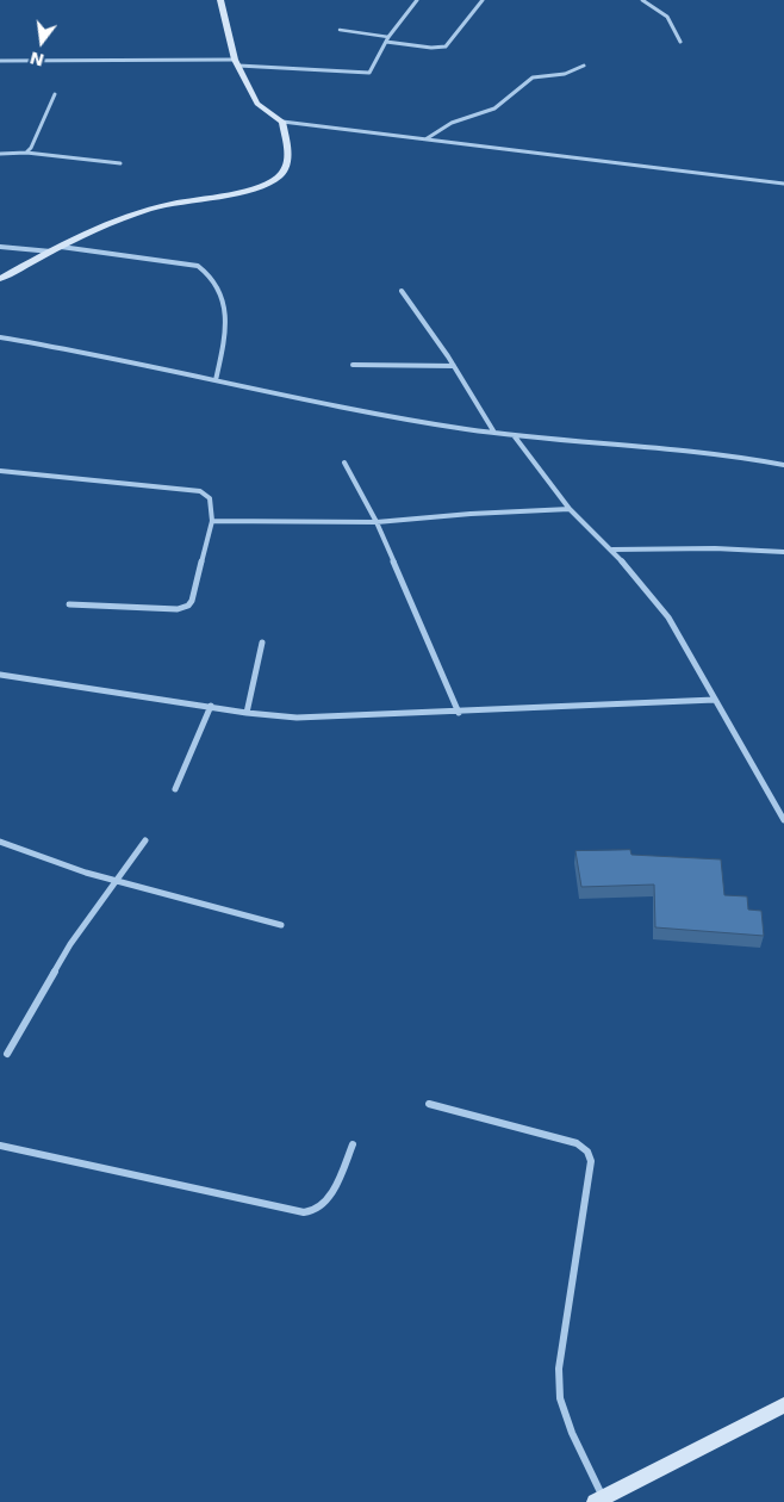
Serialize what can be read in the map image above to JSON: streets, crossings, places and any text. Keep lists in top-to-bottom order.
{
  "north": "bottom"
}
